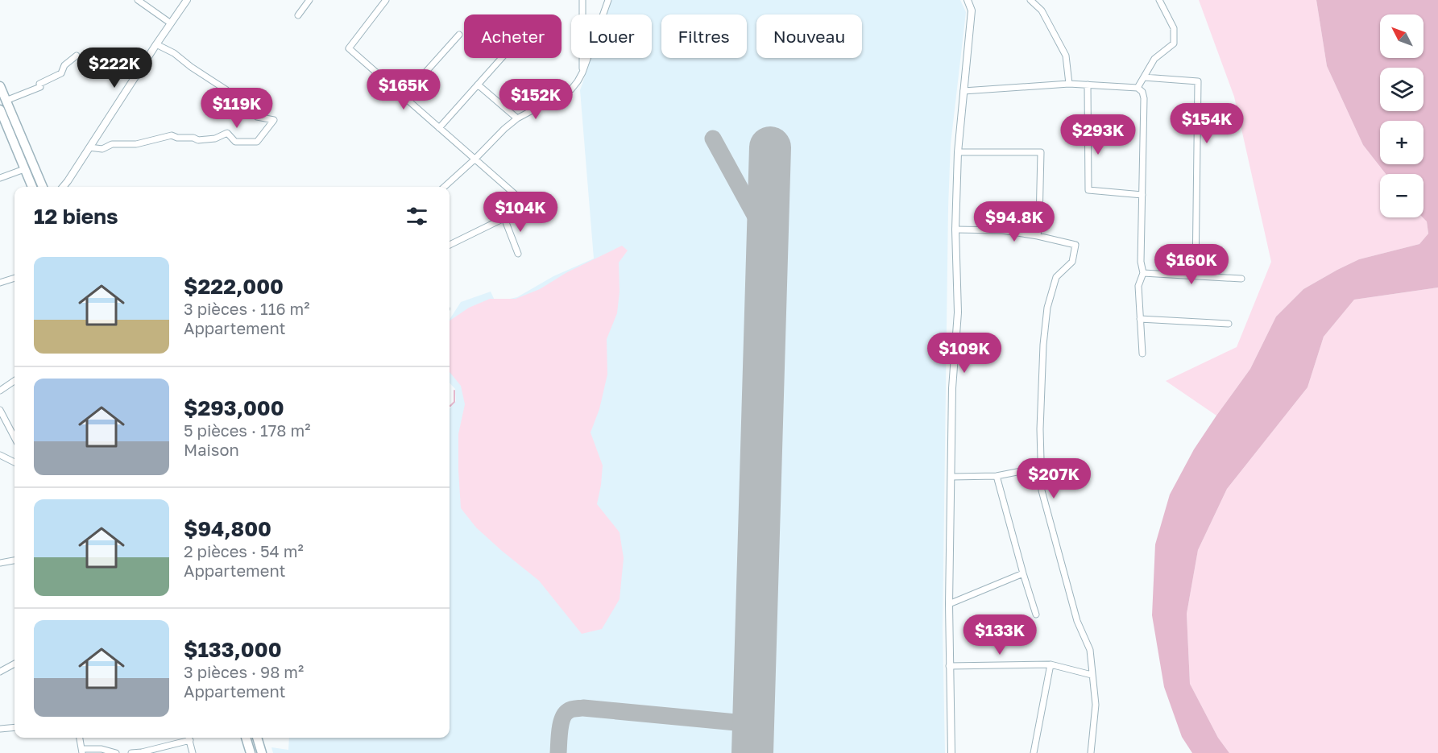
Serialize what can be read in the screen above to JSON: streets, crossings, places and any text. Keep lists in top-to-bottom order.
{
  "north": "top left",
  "page": {
    "map_buttons": ["+", "−"],
    "chip": [
      "Acheter",
      "Louer",
      "Filtres",
      "Nouveau"
    ],
    "price": [
      "$222K",
      "$165K",
      "$152K",
      "$119K",
      "$154K",
      "$293K",
      "$104K",
      "$94.8K",
      "$160K",
      "$109K",
      "$207K",
      "$133K"
    ],
    "heading": "12 biens",
    "list": [
      {
        "name": "$222,000",
        "note": "3 pièces · 116 m² · Appartement"
      },
      {
        "name": "$293,000",
        "note": "5 pièces · 178 m² · Maison"
      },
      {
        "name": "$94,800",
        "note": "2 pièces · 54 m² · Appartement"
      },
      {
        "name": "$133,000",
        "note": "3 pièces · 98 m² · Appartement"
      }
    ]
  }
}
